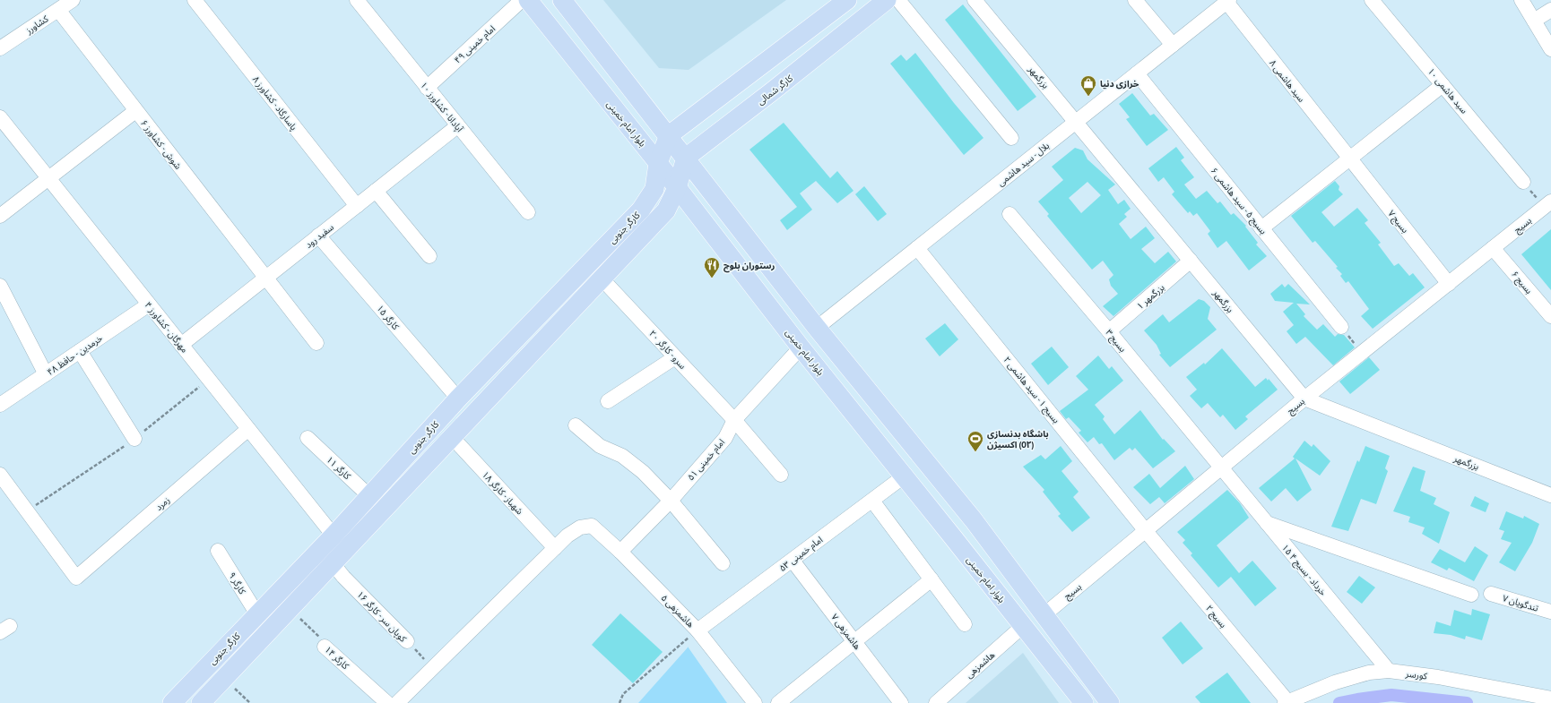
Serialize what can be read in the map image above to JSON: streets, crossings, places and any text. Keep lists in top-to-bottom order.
{
  "streets": {
    "main road": ["کارگر شمالی", "بلوار امام خمینی", "کارگر جنوبی"],
    "street": [
      "کشاورز",
      "امام خمینی ۴۹",
      "بزرگمهر",
      "سید هاشمی ۸",
      "سید هاشمی ۱۰",
      "پاسارگاد - کشاورز ۸",
      "آپادانا - کشاورز ۱۰",
      "شوش - کشاورز ۶",
      "بلال - سید هاشمی",
      "بسیج ۵ - سید هاشمی ۶",
      "بسیج ۷",
      "بسیج",
      "سفید رود",
      "بسیج ۶",
      "بزرگمهر ۱",
      "کارگر ۱۵",
      "مهرگان - کشاورز ۴",
      "بسیج ۳",
      "سرو - کارگر ۲۰",
      "خرمدین - حافظ ۴۸",
      "بسیج ۱ - سید هاشمی ۲",
      "امام خمینی ۵۱",
      "کارگر ۱۱",
      "شهباز - کارگر ۱۸",
      "زمرد",
      "امام خمینی ۵۳",
      "۱۵ خرداد - بسیج ۴",
      "کارگر ۹",
      "تندگویان ۷",
      "هاشمزهی ۵",
      "کوپان سر - کارگر ۱۶",
      "بسیج ۲",
      "هاشمزهی ۷",
      "کارگر ۱۴",
      "هاشمزهی",
      "کورسر"
    ]
  },
  "crossings": [
    ["کشاورز", "شوش - کشاورز ۶"],
    ["امام خمینی ۴۹", "آپادانا - کشاورز ۱۰"],
    ["بزرگمهر", "بلال - سید هاشمی"],
    ["بزرگمهر", "بسیج"],
    ["بزرگمهر", "بزرگمهر ۱"],
    ["سید هاشمی ۸", "بلال - سید هاشمی"],
    ["سید هاشمی ۸", "بسیج ۷"],
    ["پاسارگاد - کشاورز ۸", "سفید رود"],
    ["آپادانا - کشاورز ۱۰", "سفید رود"],
    ["بلوار امام خمینی", "کارگر جنوبی"],
    ["بلوار امام خمینی", "امام خمینی ۵۱"],
    ["بلوار امام خمینی", "امام خمینی ۵۳"],
    ["بلوار امام خمینی", "هاشمزهی"],
    ["شوش - کشاورز ۶", "سفید رود"],
    ["بلال - سید هاشمی", "بسیج ۵ - سید هاشمی ۶"],
    ["بلال - سید هاشمی", "بسیج ۱ - سید هاشمی ۲"],
    ["بسیج ۷", "بسیج"],
    ["بسیج", "بسیج ۶"],
    ["بسیج", "بسیج ۳"],
    ["بسیج", "بسیج ۱ - سید هاشمی ۲"],
    ["بسیج", "۱۵ خرداد - بسیج ۴"],
    ["بسیج", "بسیج ۲"],
    ["کارگر جنوبی", "کارگر ۱۵"],
    ["کارگر جنوبی", "مهرگان - کشاورز ۴"],
    ["کارگر جنوبی", "سرو - کارگر ۲۰"],
    ["کارگر جنوبی", "کارگر ۱۱"],
    ["کارگر جنوبی", "شهباز - کارگر ۱۸"],
    ["کارگر جنوبی", "کارگر ۹"],
    ["کارگر جنوبی", "کوپان سر - کارگر ۱۶"],
    ["کارگر جنوبی", "کارگر ۱۴"],
    ["سفید رود", "کارگر ۱۵"],
    ["سفید رود", "مهرگان - کشاورز ۴"],
    ["بزرگمهر ۱", "بسیج ۳"],
    ["مهرگان - کشاورز ۴", "خرمدین - حافظ ۴۸"],
    ["مهرگان - کشاورز ۴", "زمرد"],
    ["بسیج ۳", "۱۵ خرداد - بسیج ۴"],
    ["سرو - کارگر ۲۰", "امام خمینی ۵۱"],
    ["بسیج ۱ - سید هاشمی ۲", "بسیج ۲"],
    ["امام خمینی ۵۱", "هاشمزهی ۵"],
    ["شهباز - کارگر ۱۸", "هاشمزهی ۵"],
    ["امام خمینی ۵۳", "هاشمزهی ۵"],
    ["امام خمینی ۵۳", "هاشمزهی ۷"],
    ["۱۵ خرداد - بسیج ۴", "کورسر"],
    ["بسیج ۲", "کورسر"]
  ],
  "places": {
    "shop": ["خرازی دنیا"],
    "restaurant": ["رستوران بلوچ"],
    "sports": ["باشگاه بدنسازی اکسیژن (O۲)"]
  }
}
